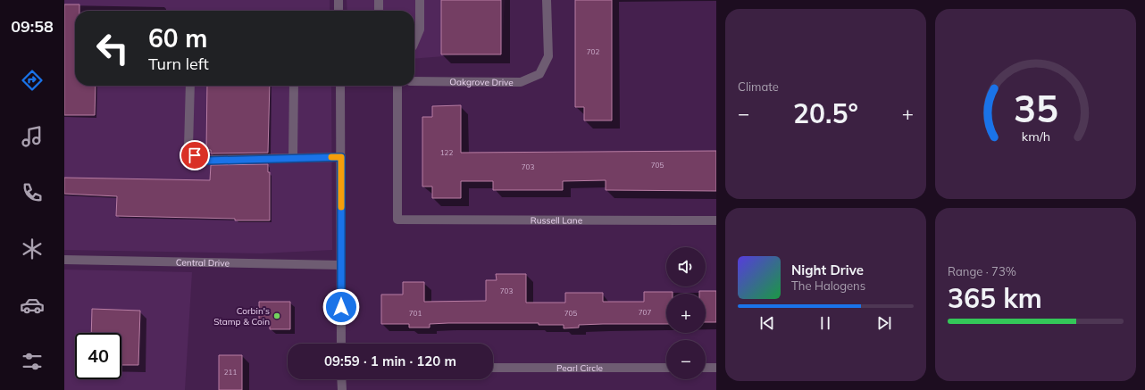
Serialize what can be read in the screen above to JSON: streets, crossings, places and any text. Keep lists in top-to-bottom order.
{
  "streets": {
    "street": [
      "Oakgrove Drive",
      "Russell Lane",
      "Central Drive",
      "Pearl Circle"
    ]
  },
  "places": ["Corbin's Stamp & Coin"],
  "house_numbers": [
    "702",
    "122",
    "705",
    "703",
    "703",
    "707",
    "701",
    "705",
    "211"
  ],
  "page": {
    "tabs": "09:58",
    "tile": [
      "Climate",
      ["Range · 73%", "365 km"]
    ],
    "turn": ["60 m", "Turn left"],
    "heat": ["−", "20.5°", "+"],
    "map_buttons": ["+", "−"],
    "song": ["Night Drive", "The Halogens"],
    "limit": "40",
    "trip": "09:59 · 1 min · 120 m",
    "gauge": ["35", "km/h"]
  }
}
